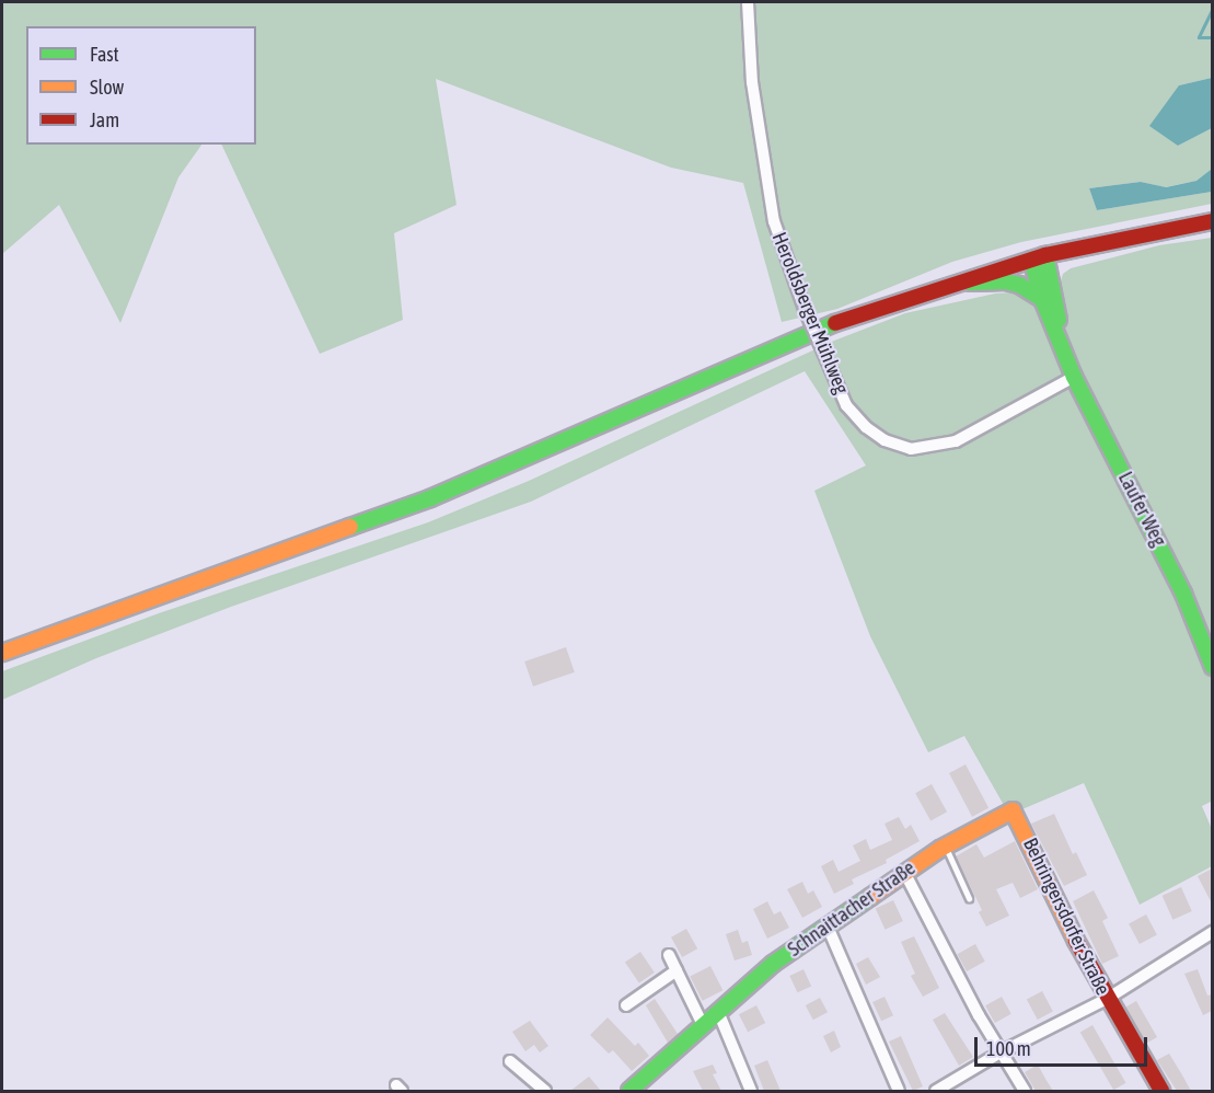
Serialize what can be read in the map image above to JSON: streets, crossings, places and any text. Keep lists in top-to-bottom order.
{
  "streets": {
    "street": [
      "Heroldsberger Mühlweg",
      "Laufer Weg",
      "Schnaittacher Straße",
      "Behringersdorfer Straße"
    ]
  },
  "crossings": [
    ["Heroldsberger Mühlweg", "Laufer Weg"],
    ["Schnaittacher Straße", "Behringersdorfer Straße"]
  ],
  "legend": ["Fast", "Slow", "Jam"],
  "scale_bar": "100 m"
}
